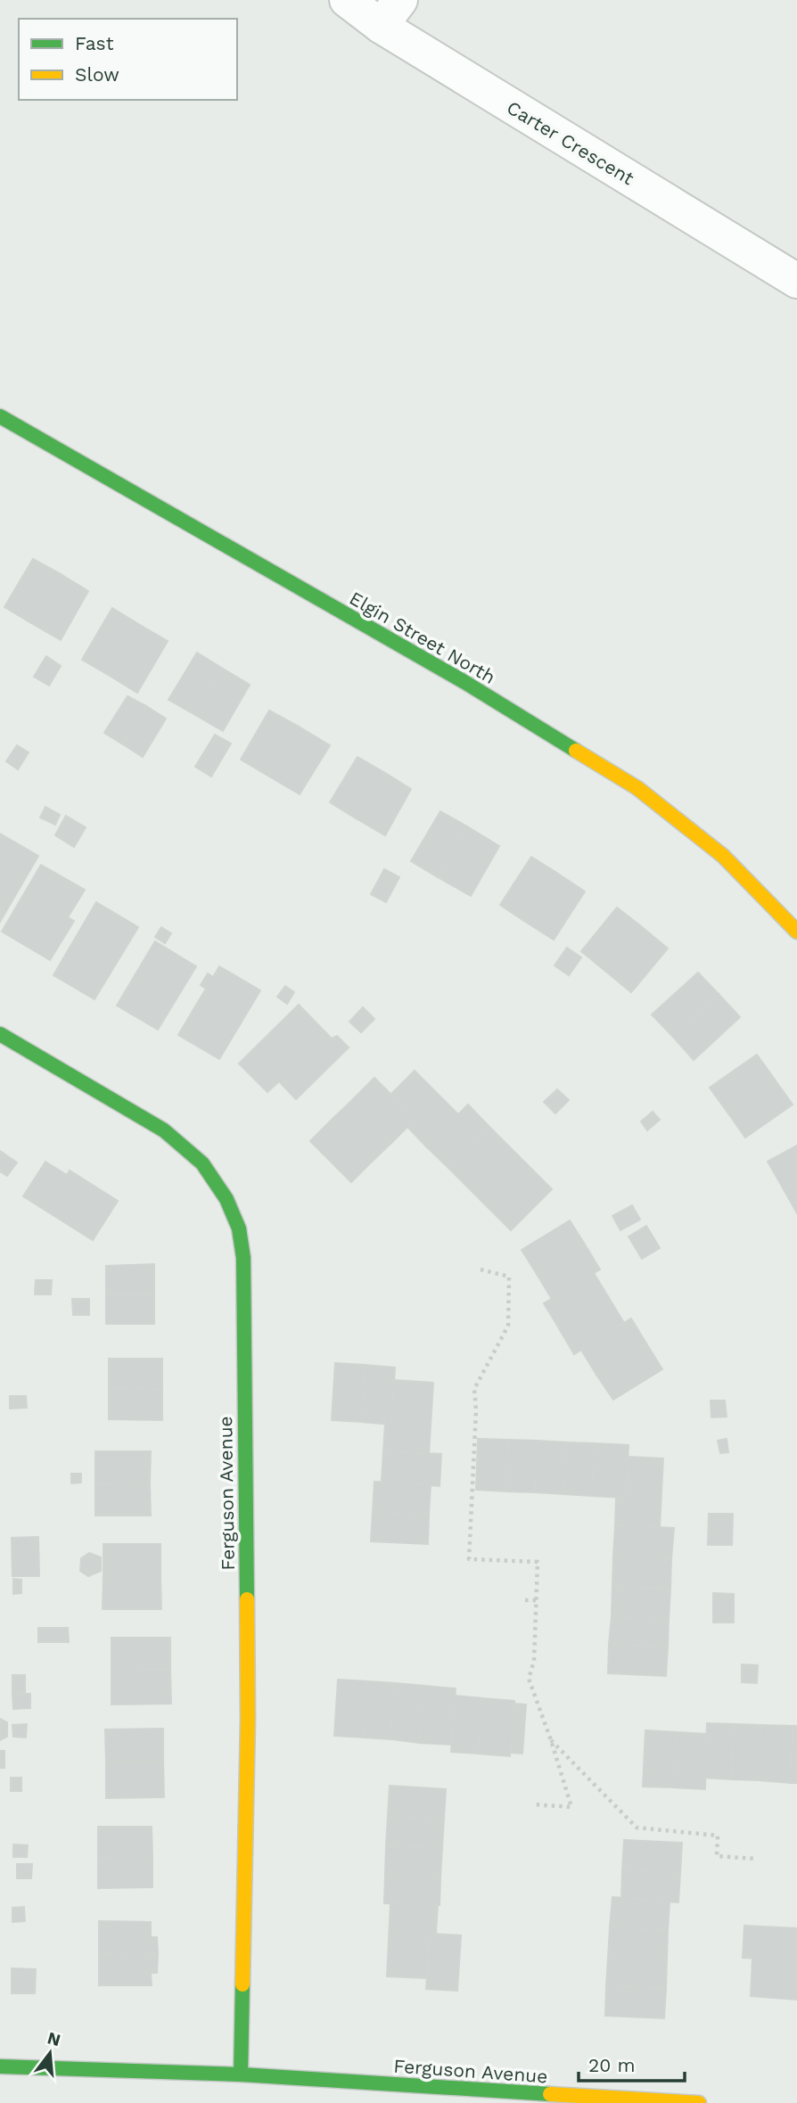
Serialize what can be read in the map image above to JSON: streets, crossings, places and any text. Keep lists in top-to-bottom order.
{
  "streets": {
    "street": ["Carter Crescent", "Elgin Street North", "Ferguson Avenue"]
  },
  "legend": ["Fast", "Slow"],
  "scale_bar": "20 m",
  "north": "top"
}
